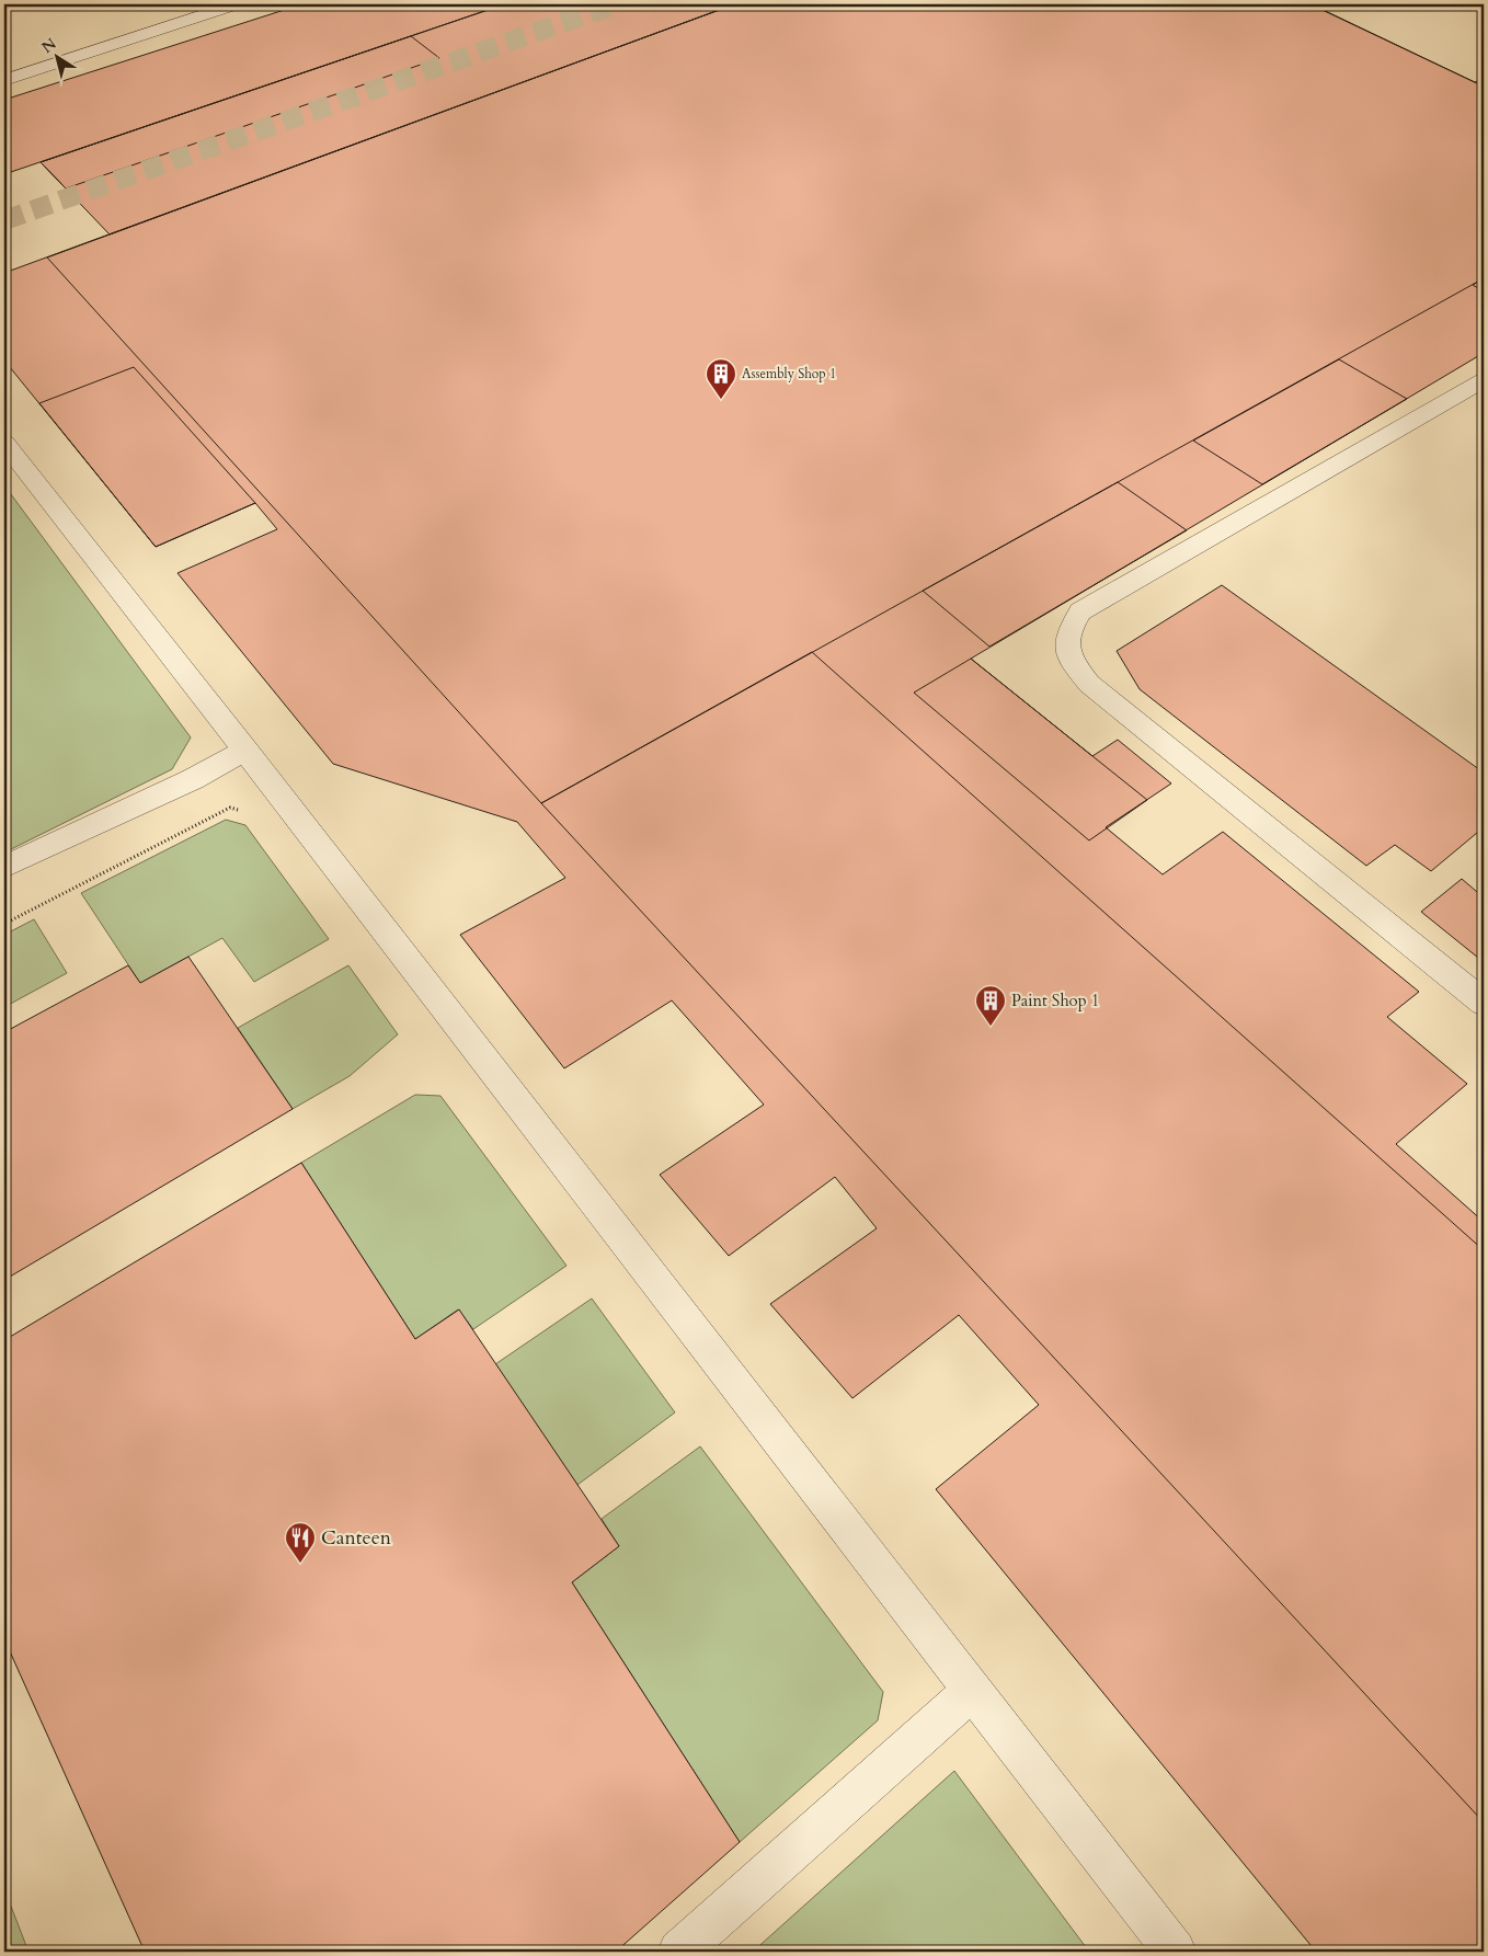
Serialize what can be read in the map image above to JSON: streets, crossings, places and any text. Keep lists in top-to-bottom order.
{
  "places": {
    "building": ["Assembly Shop 1", "Paint Shop 1"],
    "restaurant": ["Canteen"]
  },
  "north": "top left"
}
